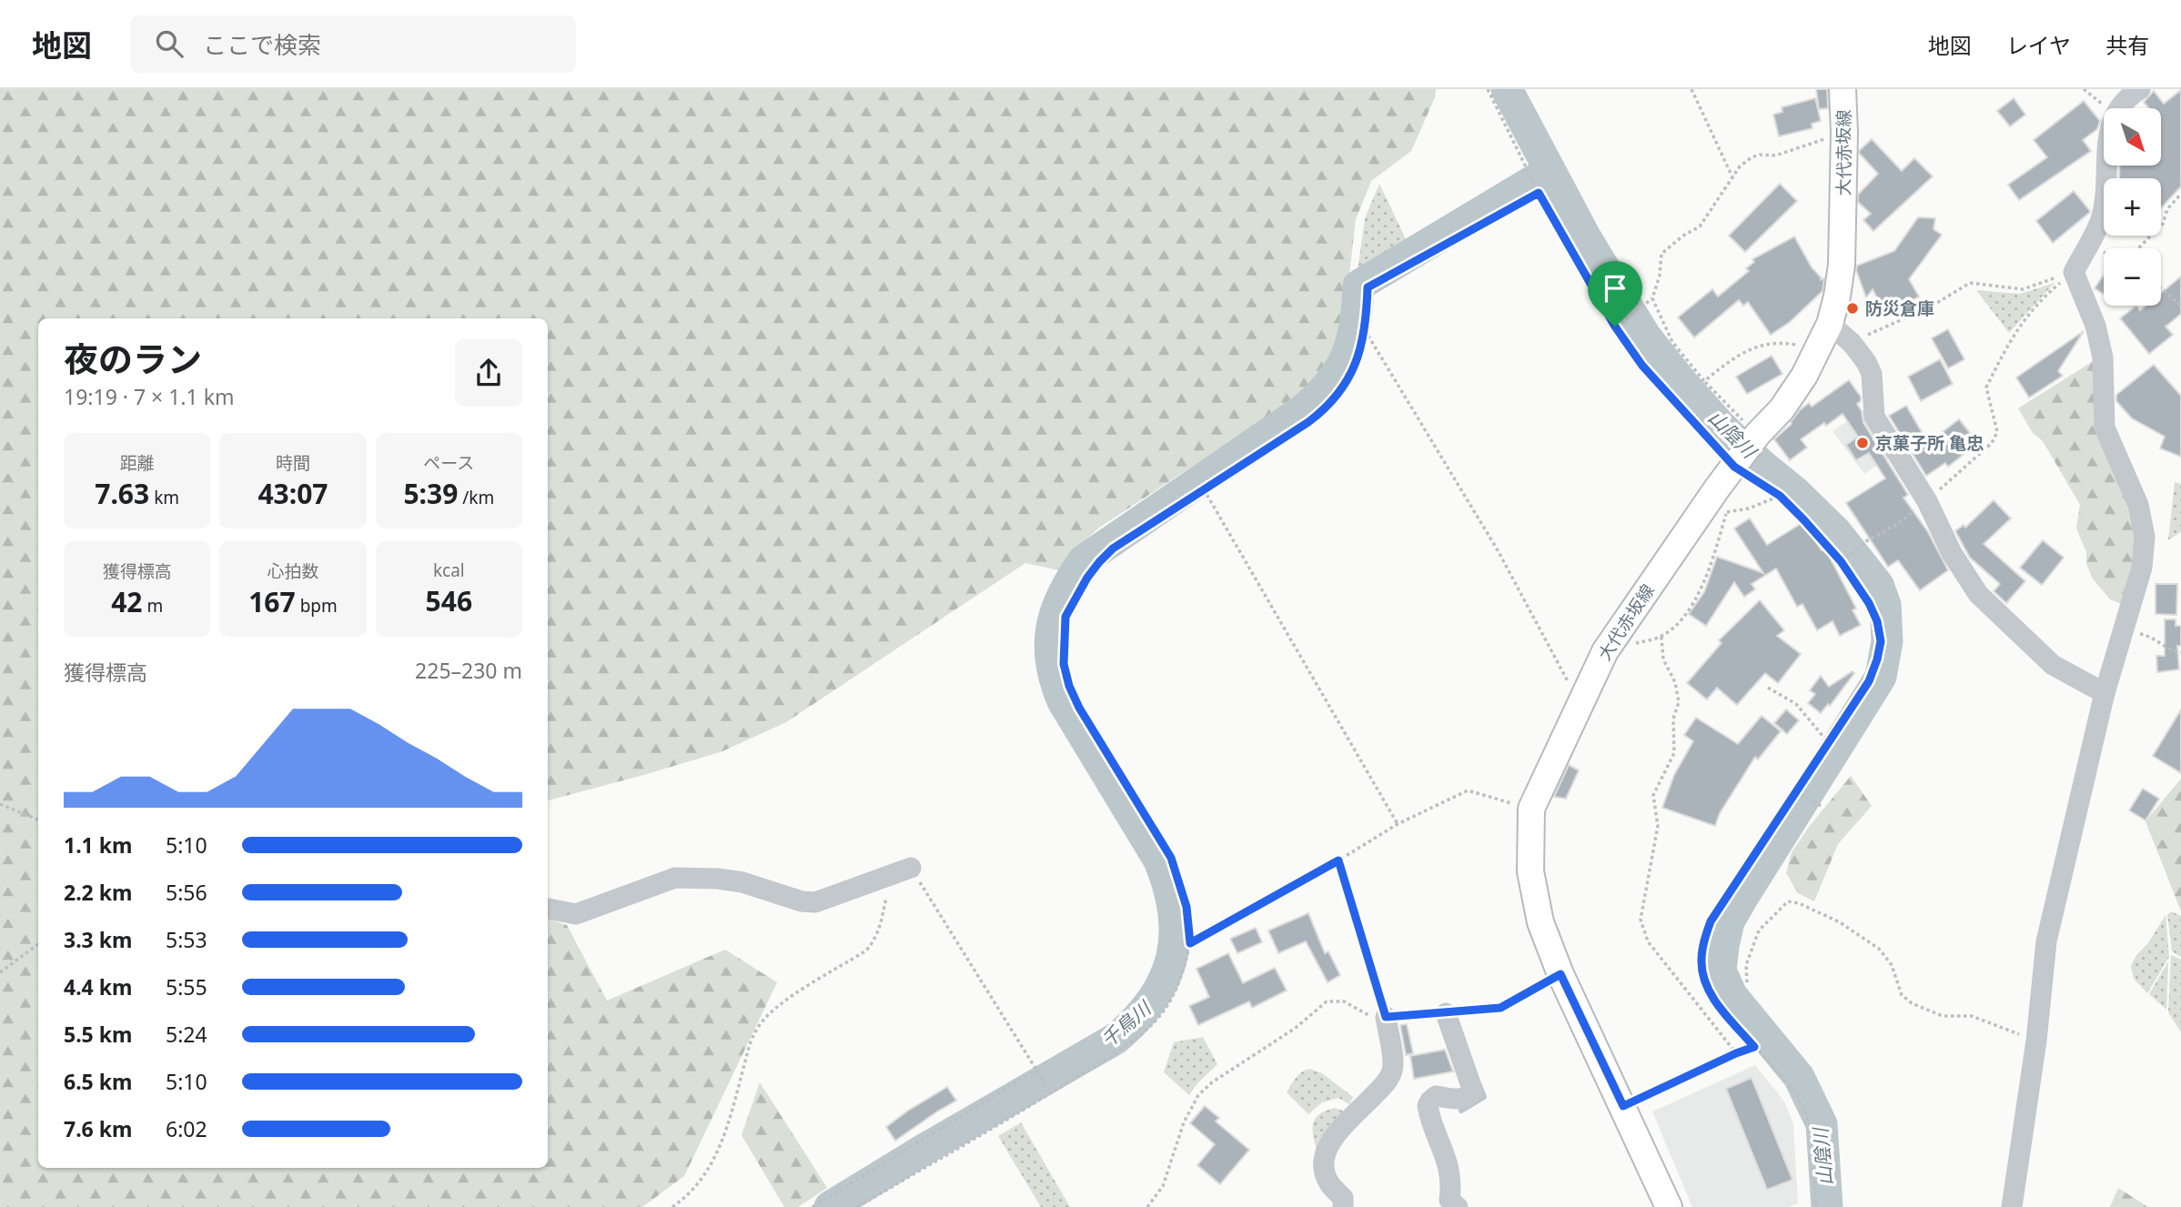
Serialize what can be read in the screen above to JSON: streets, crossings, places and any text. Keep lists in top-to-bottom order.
{
  "streets": {
    "main road": ["大代赤坂線"]
  },
  "water": ["山陰川", "千鳥川"],
  "places": ["防災倉庫", "京菓子所 亀忠"],
  "north": "bottom right",
  "page": {
    "header": "地図",
    "search": "ここで検索",
    "nav": ["地図", "レイヤ", "共有"],
    "map_buttons": ["+", "−"],
    "heading": ["夜のラン", "19:19 · 7 × 1.1 km"],
    "stats": [
      ["距離", "7.63 km"],
      ["時間", "43:07"],
      ["ペース", "5:39 /km"],
      ["獲得標高", "42 m"],
      ["心拍数", "167 bpm"],
      ["kcal", "546"]
    ],
    "chart": ["獲得標高", "225–230 m"],
    "list": [
      {
        "name": "1.1 km",
        "note": "5:10"
      },
      {
        "name": "2.2 km",
        "note": "5:56"
      },
      {
        "name": "3.3 km",
        "note": "5:53"
      },
      {
        "name": "4.4 km",
        "note": "5:55"
      },
      {
        "name": "5.5 km",
        "note": "5:24"
      },
      {
        "name": "6.5 km",
        "note": "5:10"
      },
      {
        "name": "7.6 km",
        "note": "6:02"
      }
    ]
  }
}
